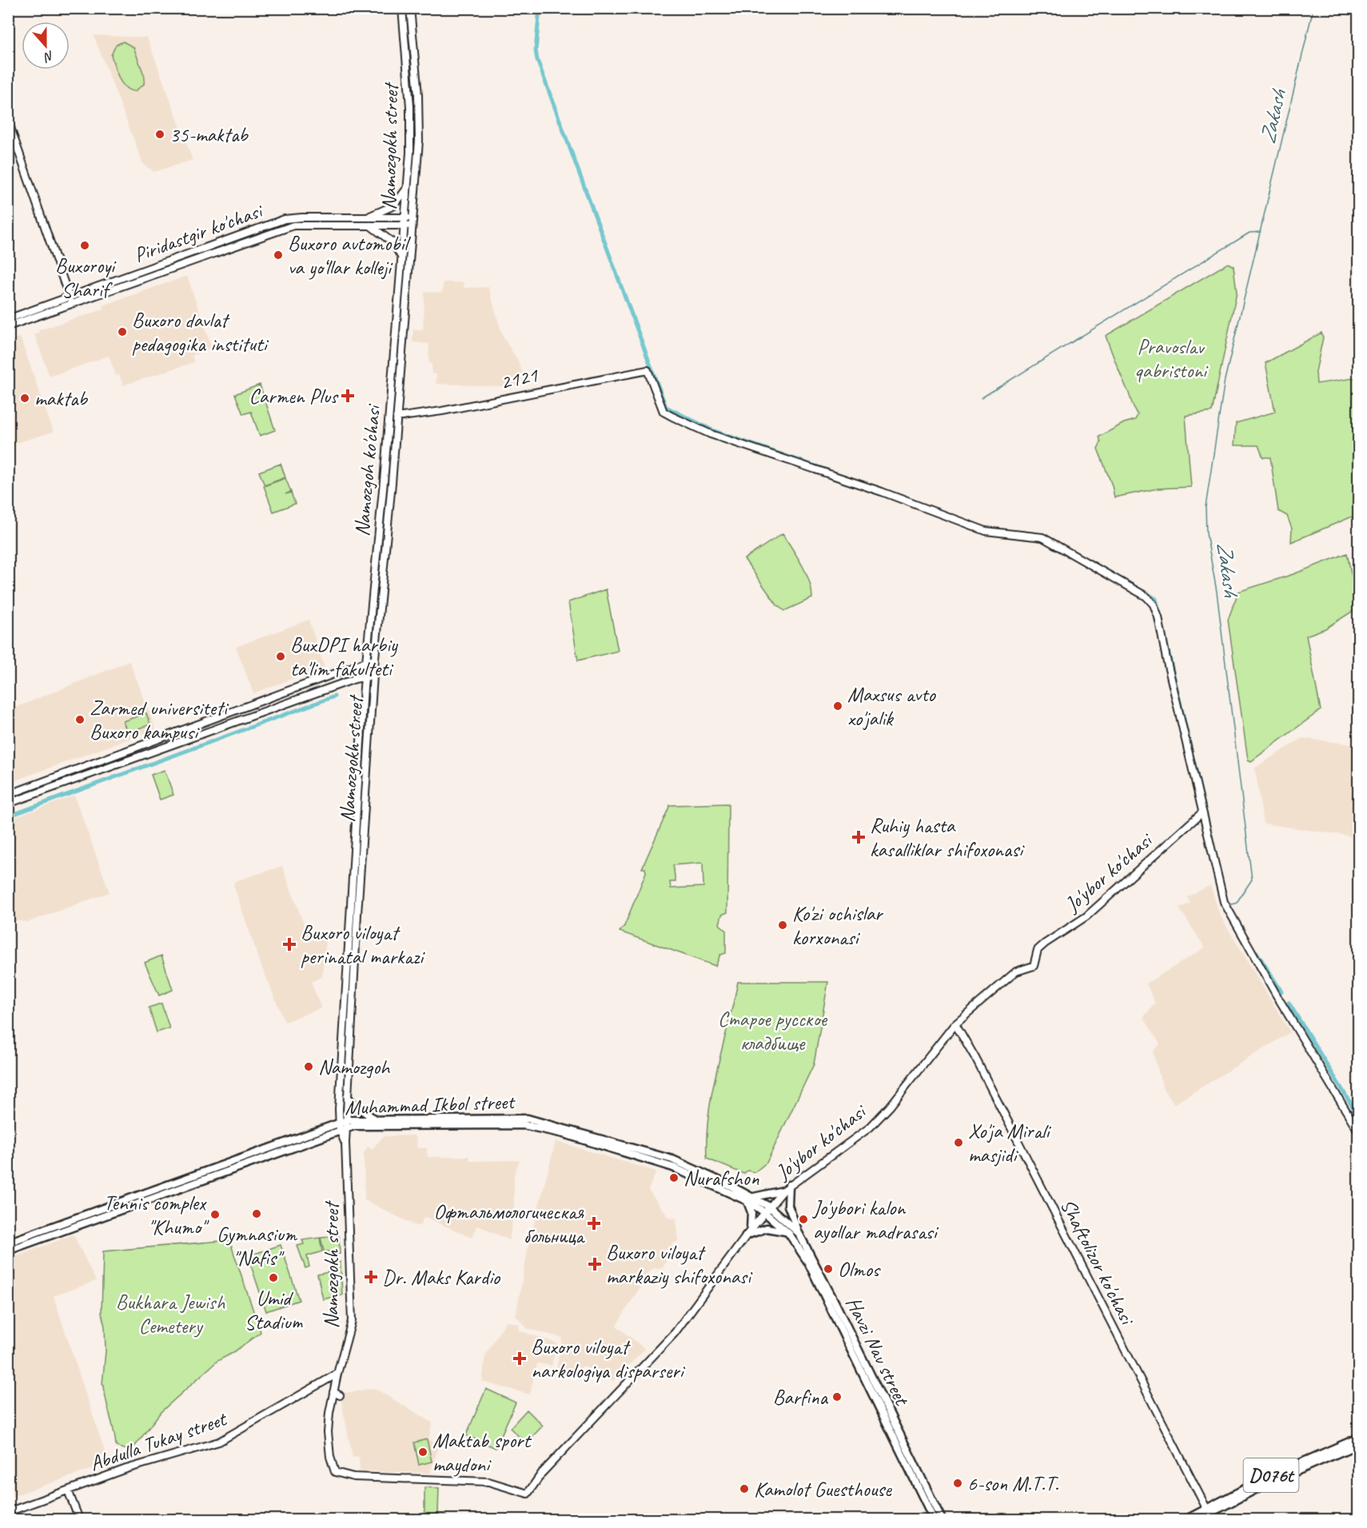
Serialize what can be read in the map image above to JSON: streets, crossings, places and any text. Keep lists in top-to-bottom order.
{
  "streets": {
    "main road": ["Muhammad Ikbol street", "Havzi Nav street", "D076t"],
    "street": [
      "Namozgokh street",
      "Piridastgir ko'chasi",
      "2121",
      "Namozgoh ko'chasi",
      "Jo'ybor ko'chasi",
      "Shaftolizor ko'chasi",
      "Abdulla Tukay street"
    ]
  },
  "crossings": [
    ["Namozgokh street", "Piridastgir ko'chasi"],
    ["Namozgokh street", "2121"],
    ["Namozgokh street", "Namozgoh ko'chasi"],
    ["Namozgokh street", "Jo'ybor ko'chasi"],
    ["Namozgokh street", "Abdulla Tukay street"],
    ["2121", "Jo'ybor ko'chasi"],
    ["Namozgoh ko'chasi", "Muhammad Ikbol street"],
    ["Jo'ybor ko'chasi", "Muhammad Ikbol street"],
    ["Jo'ybor ko'chasi", "Shaftolizor ko'chasi"],
    ["Jo'ybor ko'chasi", "Havzi Nav street"],
    ["Muhammad Ikbol street", "Havzi Nav street"],
    ["Shaftolizor ko'chasi", "D076t"]
  ],
  "water": ["Zakash"],
  "parks": ["Pravoslav qabristoni", "Старое русское кладбище", "Bukhara Jewish Cemetery"],
  "places": {
    "other": [
      "35-maktab",
      "Buxoroyi Sharif",
      "Buxoro avtomobil va yo‘llar kolleji",
      "Buxoro davlat pedagogika instituti",
      "maktab",
      "BuxDPI harbiy ta'lim fakulteti",
      "Maxsus avto xo'jalik",
      "Zarmed universiteti Buxoro kampusi",
      "Ko'zi ochislar korxonasi",
      "Namozgoh",
      "Xo'ja Mirali masjidi",
      "Nurafshon",
      "Gymnasium \"Nafis\"",
      "Tennis complex \"Khumo\"",
      "Jo'ybori kalon ayollar madrasasi",
      "Olmos",
      "Umid Stadium",
      "Barfina",
      "Maktab sport maydoni",
      "6-son M.T.T.",
      "Kamolot Guesthouse"
    ],
    "health": [
      "Carmen Plus",
      "Ruhiy hasta kasalliklar shifoxonasi",
      "Buxoro viloyat perinatal markazi",
      "Офтальмологическая больница",
      "Buxoro viloyat markaziy shifoxonasi",
      "Dr. Maks Kardio",
      "Buxoro viloyat narkologiya disparseri"
    ]
  },
  "north": "bottom"
}
